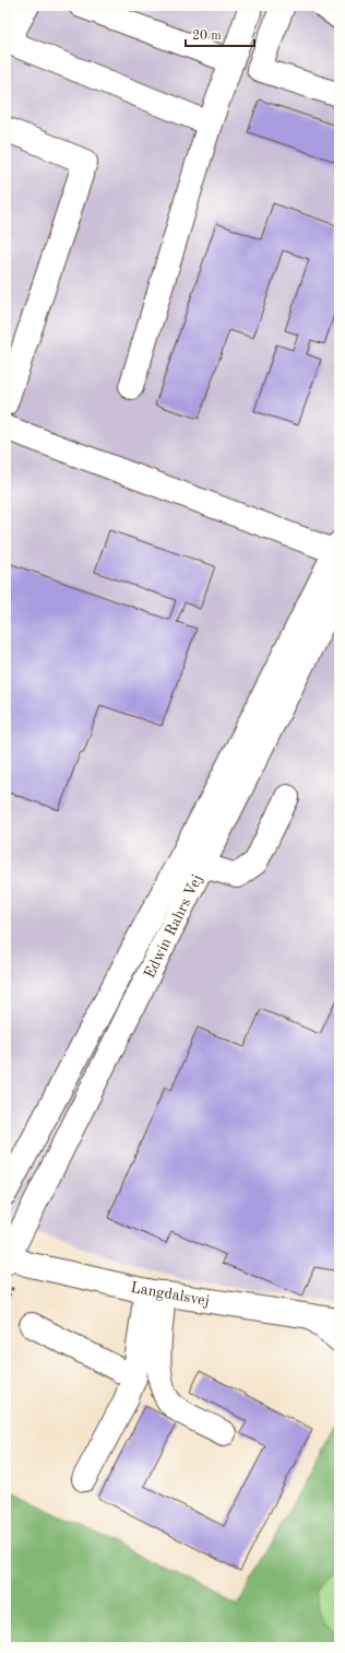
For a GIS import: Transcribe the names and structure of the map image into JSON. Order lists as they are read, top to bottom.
{
  "streets": {
    "street": ["Edwin Rahrs Vej", "Langdalsvej"]
  },
  "crossings": [
    ["Edwin Rahrs Vej", "Langdalsvej"]
  ],
  "scale_bar": "20 m"
}
